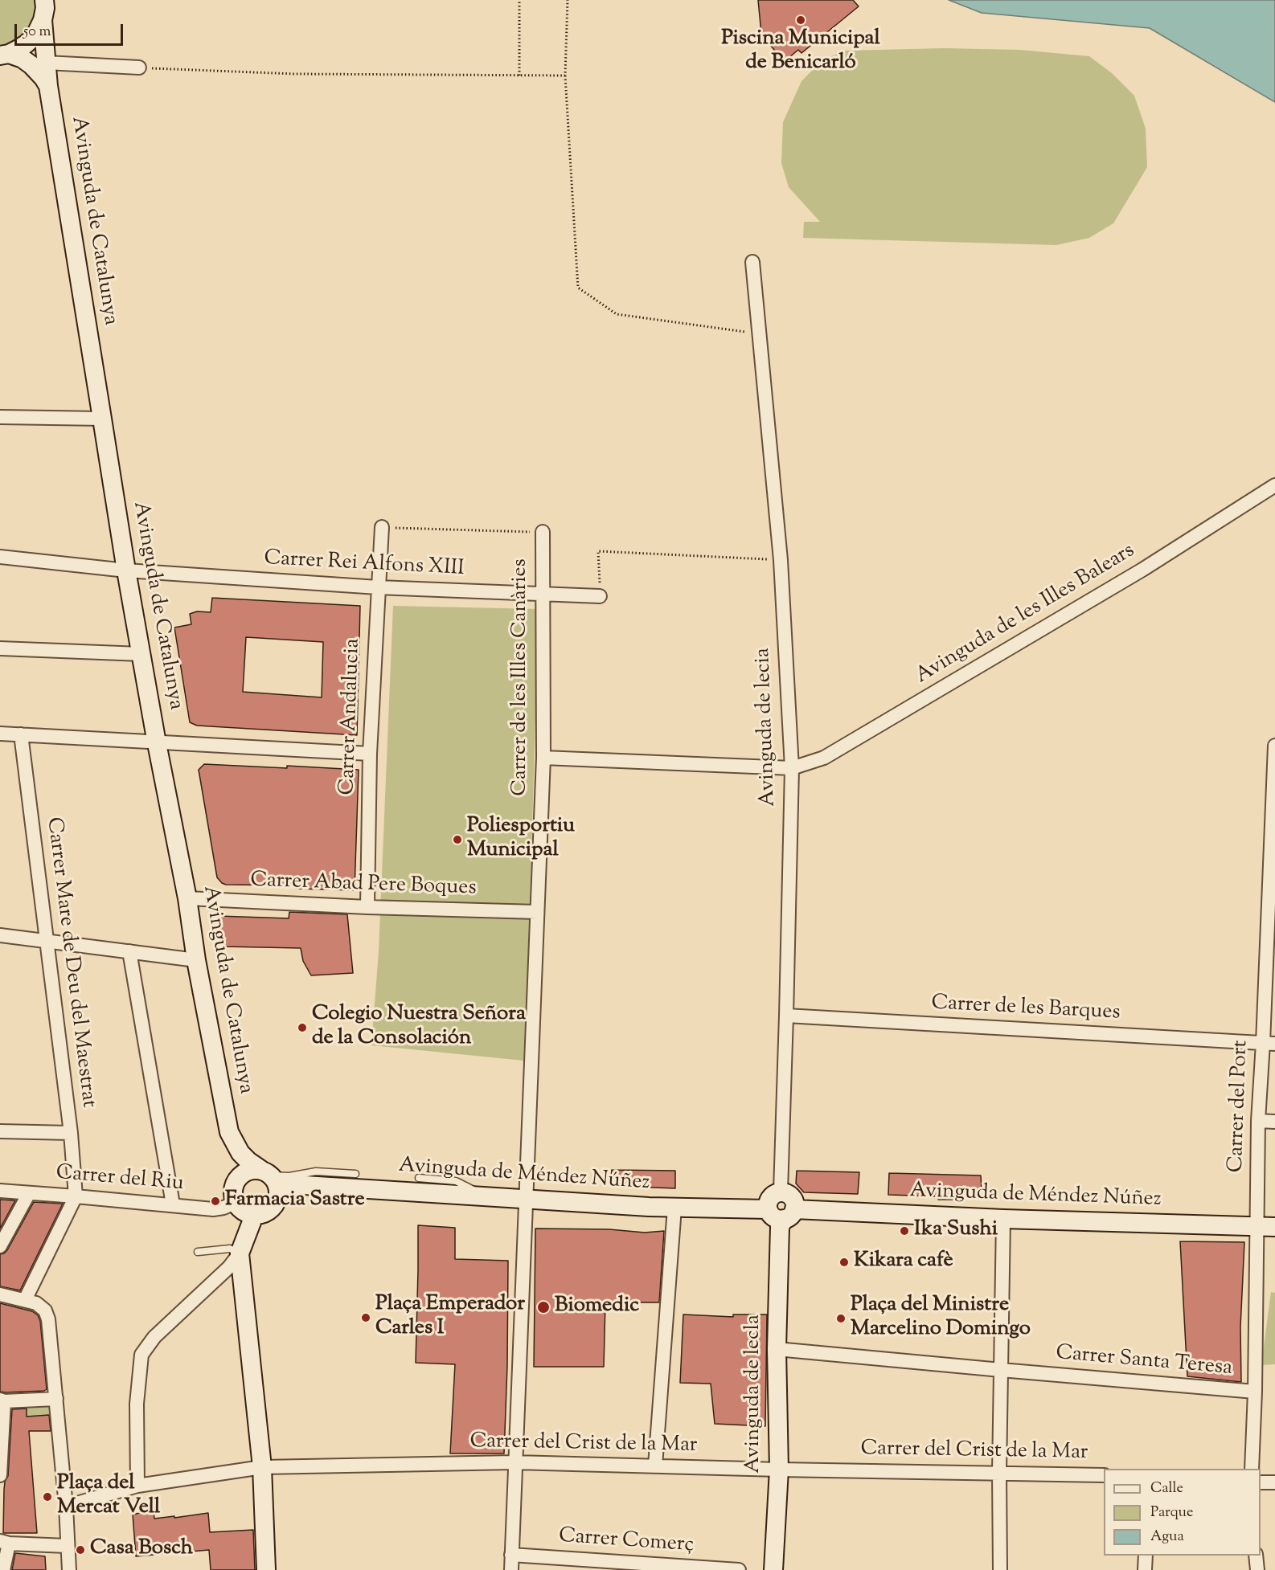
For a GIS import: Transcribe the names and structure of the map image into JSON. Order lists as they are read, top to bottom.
{
  "streets": {
    "street": [
      "Avinguda de Catalunya",
      "Carrer Rei Alfons XIII",
      "Avinguda de les Illes Balears",
      "Carrer de les Illes Canàries",
      "Carrer Andalucia",
      "Avinguda de lecia",
      "Carrer Abad Pere Boques",
      "Carrer Mare de Deu del Maestrat",
      "Carrer de les Barques",
      "Carrer del Port",
      "Avinguda de Méndez Núñez",
      "Carrer del Riu",
      "Carrer Santa Teresa",
      "Avinguda de lecla",
      "Carrer del Crist de la Mar",
      "Carrer Comerç"
    ]
  },
  "crossings": [
    ["Avinguda de Catalunya", "Carrer Rei Alfons XIII"],
    ["Avinguda de Catalunya", "Carrer Abad Pere Boques"],
    ["Avinguda de Catalunya", "Avinguda de Méndez Núñez"],
    ["Avinguda de Catalunya", "Carrer del Riu"],
    ["Carrer Rei Alfons XIII", "Carrer de les Illes Canàries"],
    ["Carrer Rei Alfons XIII", "Carrer Andalucia"],
    ["Avinguda de les Illes Balears", "Avinguda de lecia"],
    ["Carrer de les Illes Canàries", "Carrer Abad Pere Boques"],
    ["Carrer de les Illes Canàries", "Avinguda de Méndez Núñez"],
    ["Carrer de les Illes Canàries", "Carrer del Crist de la Mar"],
    ["Carrer de les Illes Canàries", "Carrer Comerç"],
    ["Carrer Andalucia", "Carrer Abad Pere Boques"],
    ["Avinguda de lecia", "Carrer de les Barques"],
    ["Avinguda de lecia", "Avinguda de Méndez Núñez"],
    ["Avinguda de lecia", "Avinguda de lecla"],
    ["Carrer Mare de Deu del Maestrat", "Carrer del Riu"],
    ["Carrer de les Barques", "Carrer del Port"],
    ["Carrer del Port", "Avinguda de Méndez Núñez"],
    ["Carrer del Port", "Carrer Santa Teresa"],
    ["Avinguda de Méndez Núñez", "Carrer del Riu"],
    ["Avinguda de Méndez Núñez", "Avinguda de lecla"],
    ["Avinguda de lecla", "Carrer del Crist de la Mar"]
  ],
  "places": [
    "Piscina Municipal de Benicarló",
    "Poliesportiu Municipal",
    "Colegio Nuestra Señora de la Consolación",
    "Farmacia Sastre",
    "Ika Sushi",
    "Kikara cafè",
    "Biomedic",
    "Plaça Emperador Carles I",
    "Plaça del Ministre Marcelino Domingo",
    "Plaça del Mercat Vell",
    "Casa Bosch"
  ],
  "legend": ["Calle", "Parque", "Agua"],
  "scale_bar": "50 m"
}
